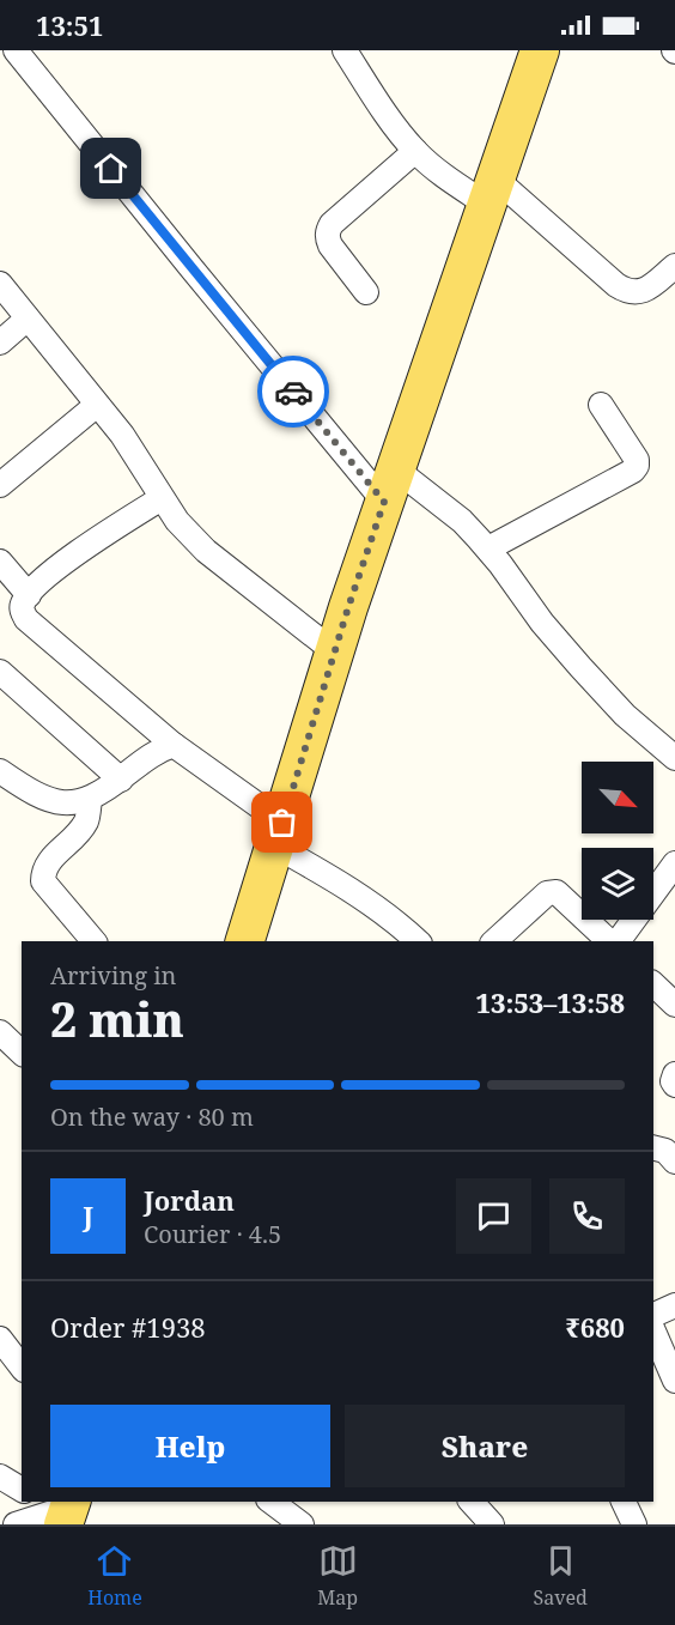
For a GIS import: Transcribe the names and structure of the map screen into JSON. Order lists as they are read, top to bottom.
{
  "north": "bottom right",
  "page": {
    "status": "13:51",
    "heading": ["2 min", "Arriving in", "13:53–13:58"],
    "panel": [
      "Jordan",
      "Courier · 4.5",
      "Order #1938",
      "₹680"
    ],
    "bar": "On the way · 80 m",
    "round": "J",
    "buttons": ["Help", "Share"],
    "tabs": ["Home", "Map", "Saved"]
  }
}
